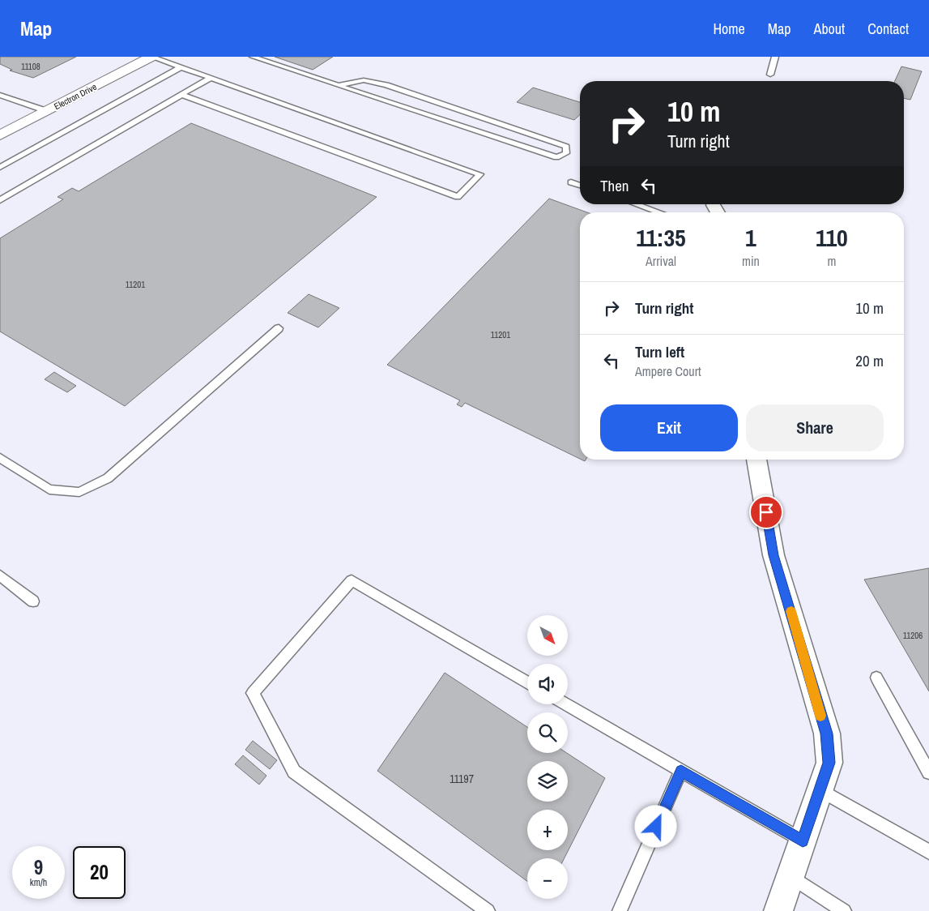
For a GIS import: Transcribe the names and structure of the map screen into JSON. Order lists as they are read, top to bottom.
{
  "streets": {
    "street": ["Electron Drive"]
  },
  "house_numbers": [
    "11108",
    "11201",
    "11201",
    "11206",
    "11197"
  ],
  "north": "bottom right",
  "page": {
    "header": "Map",
    "nav": [
      "Home",
      "Map",
      "About",
      "Contact"
    ],
    "turn": ["10 m", "Turn right"],
    "then": "Then",
    "eta": [
      "11:35",
      "Arrival",
      "1",
      "min",
      "110",
      "m"
    ],
    "list": [
      {
        "name": "Turn right",
        "value": "10 m"
      },
      {
        "name": "Turn left",
        "note": "Ampere Court",
        "value": "20 m"
      }
    ],
    "buttons": ["Exit", "Share"],
    "map_buttons": ["+", "−"],
    "speed": "9 km/h",
    "limit": "20"
  }
}
